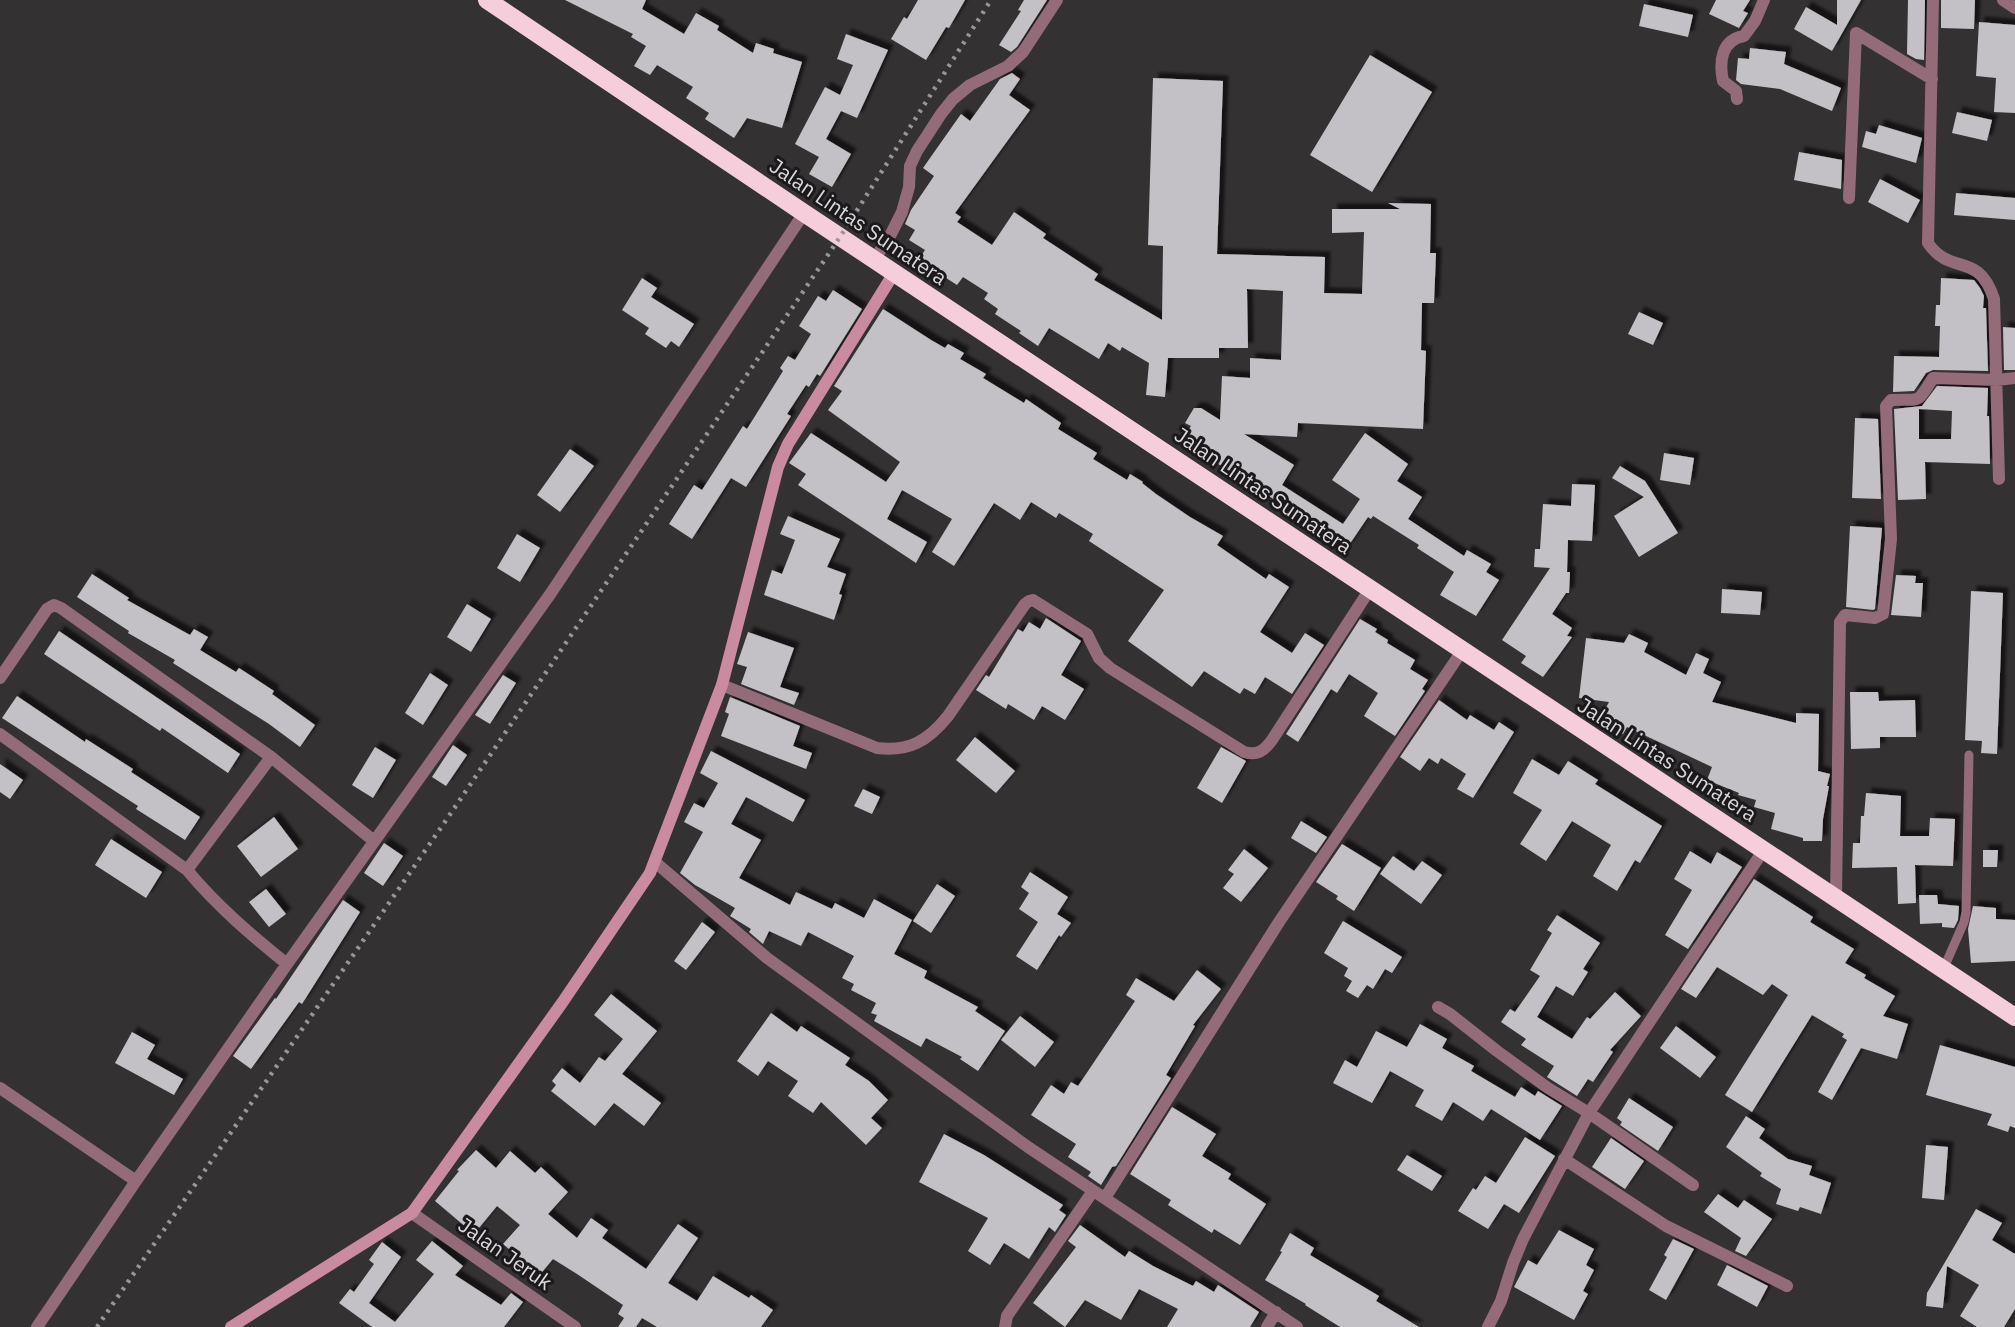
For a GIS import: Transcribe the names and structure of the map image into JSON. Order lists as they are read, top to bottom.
{
  "streets": {
    "highway": ["Jalan Lintas Sumatera"],
    "street": ["Jalan Jeruk"]
  }
}
